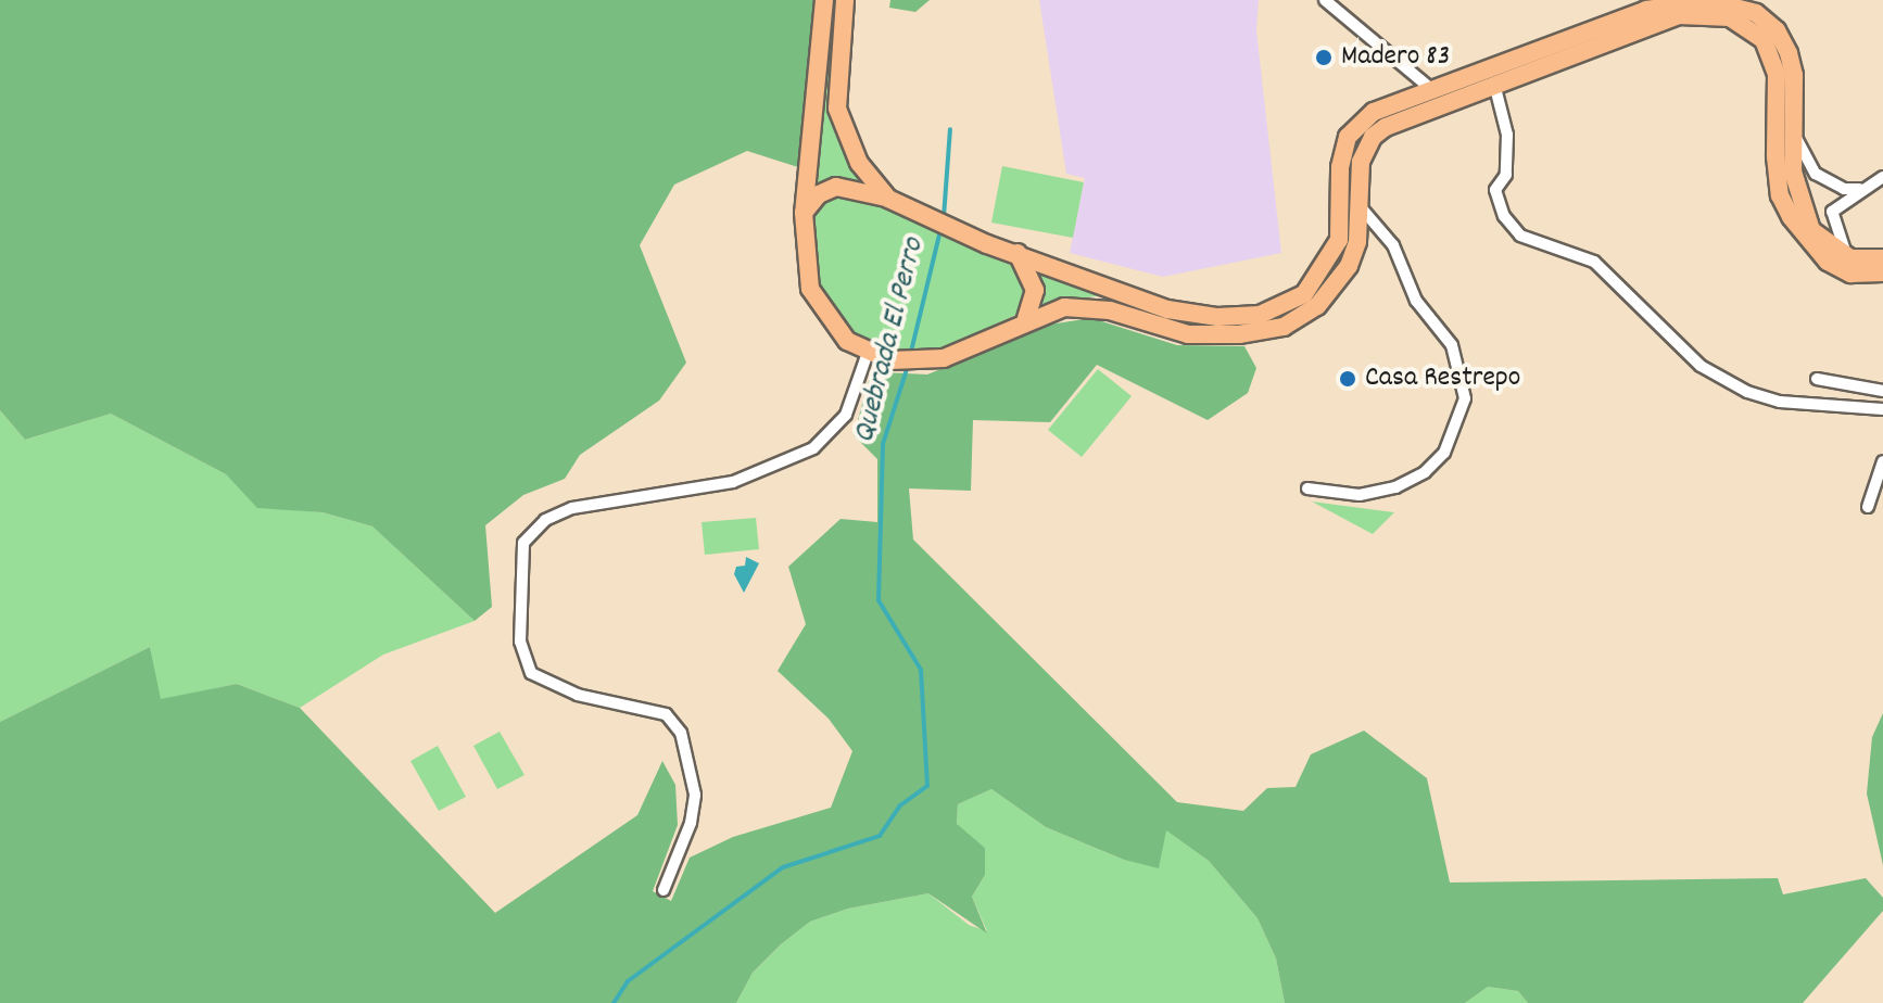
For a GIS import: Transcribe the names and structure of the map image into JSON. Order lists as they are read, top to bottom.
{
  "water": ["Quebrada El Perro"],
  "places": ["Madero 83", "Casa Restrepo"]
}
